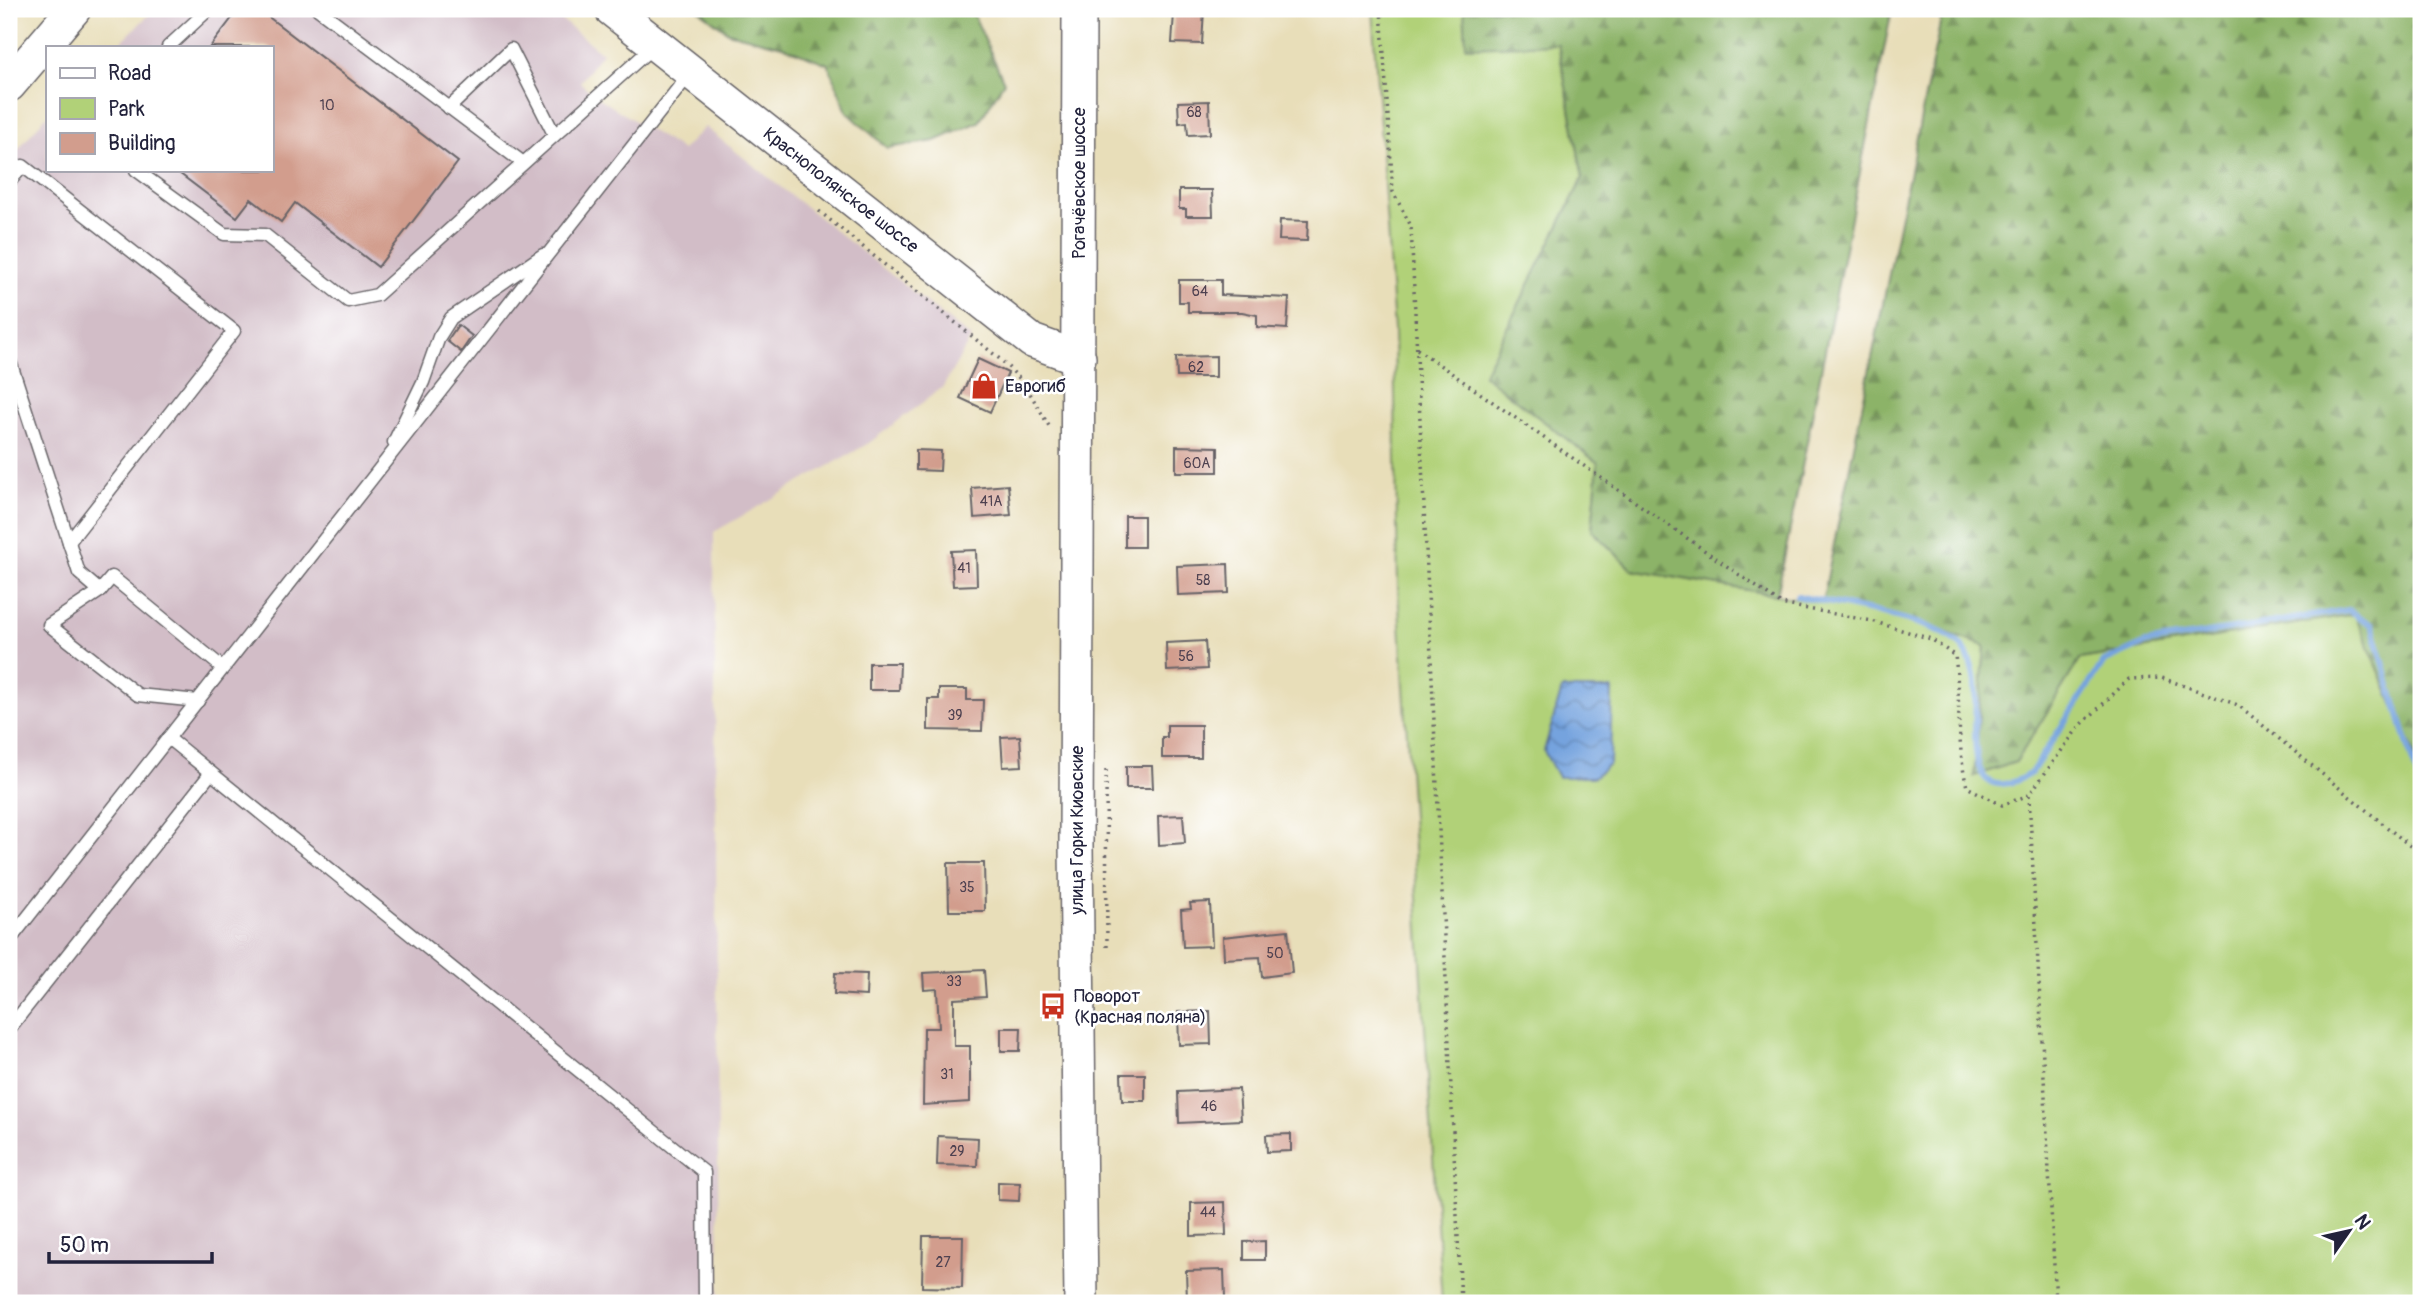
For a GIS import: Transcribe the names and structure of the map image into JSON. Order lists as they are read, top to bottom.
{
  "streets": {
    "main road": ["Рогачёвское шоссе", "Краснополянское шоссе", "улица Горки Киовские"]
  },
  "crossings": [
    ["Рогачёвское шоссе", "Краснополянское шоссе"],
    ["Рогачёвское шоссе", "улица Горки Киовские"],
    ["Краснополянское шоссе", "улица Горки Киовские"]
  ],
  "places": {
    "shop": ["Еврогиб"],
    "bus stop": ["Поворот (Красная поляна)"]
  },
  "house_numbers": [
    "10",
    "68",
    "64",
    "62",
    "60А",
    "41А",
    "41",
    "58",
    "56",
    "39",
    "35",
    "50",
    "33",
    "31",
    "46",
    "29",
    "44",
    "27"
  ],
  "legend": ["Road", "Park", "Building"],
  "scale_bar": "50 m",
  "north": "top right"
}
